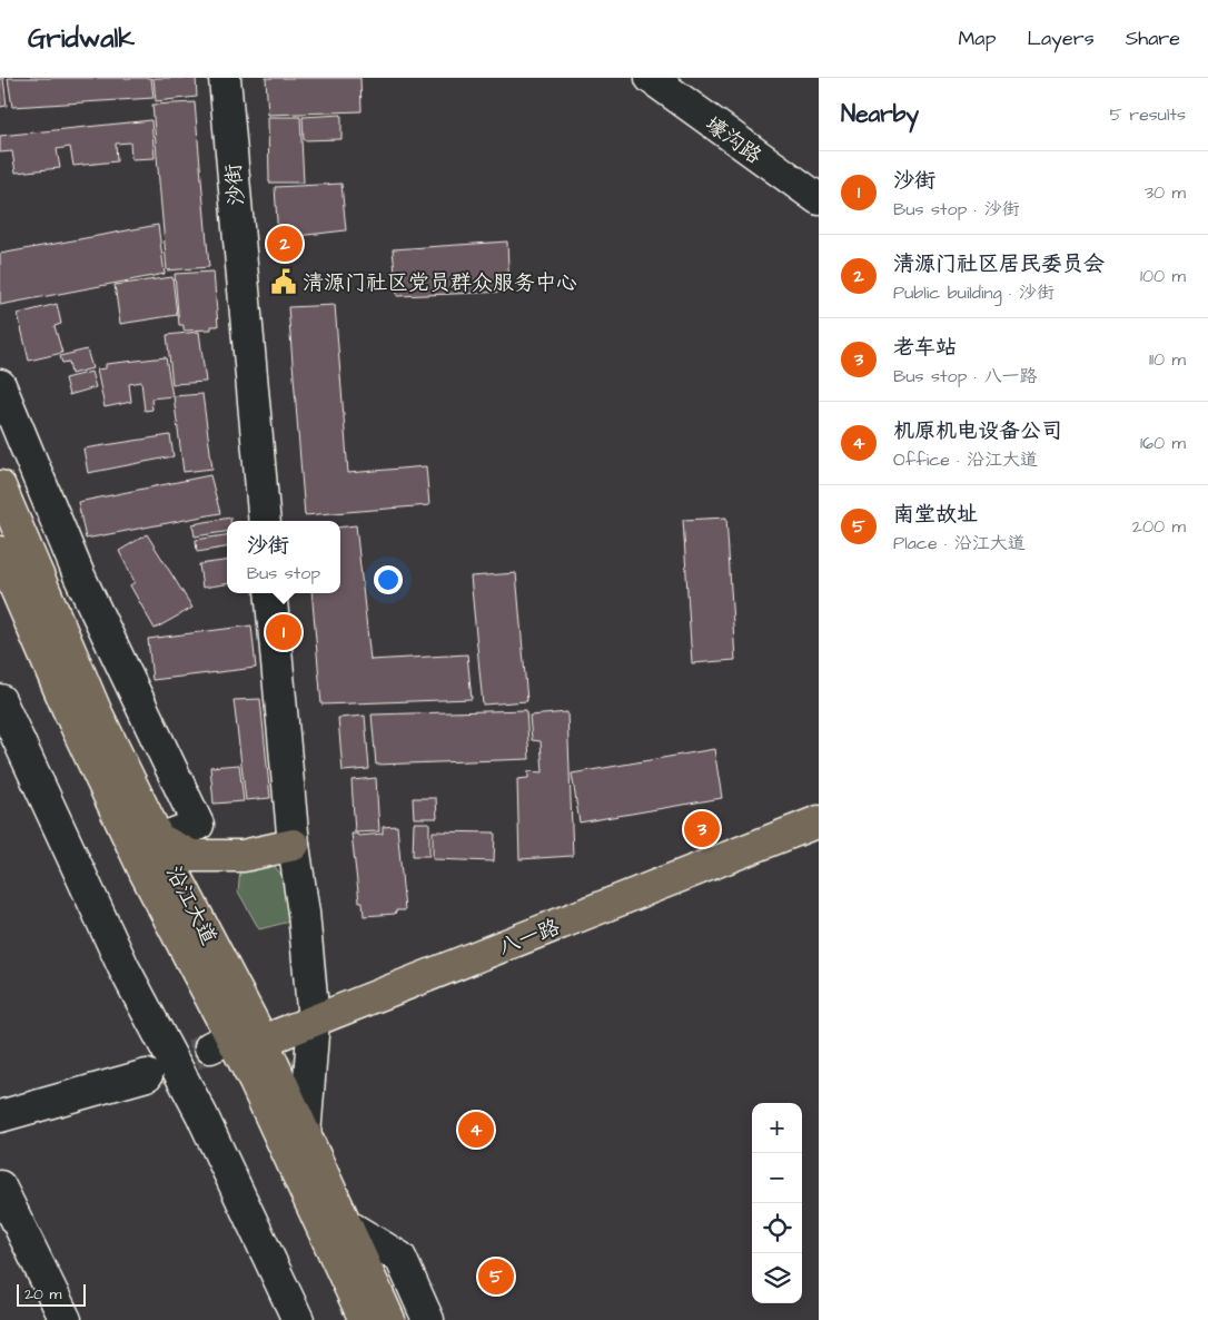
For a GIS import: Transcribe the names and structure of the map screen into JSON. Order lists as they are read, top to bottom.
{
  "streets": {
    "main road": ["沿江大道", "八一路"],
    "street": ["壕沟路", "沙街"]
  },
  "crossings": [
    ["沿江大道", "八一路"]
  ],
  "places": {
    "public building": ["清源门社区党员群众服务中心"]
  },
  "scale_bar": "20 m",
  "page": {
    "header": "Gridwalk",
    "nav": ["Map", "Layers", "Share"],
    "heading": ["Nearby", "5 results"],
    "list": [
      {
        "mark": "1",
        "name": "沙街",
        "note": "Bus stop · 沙街",
        "value": "30 m"
      },
      {
        "mark": "2",
        "name": "清源门社区居民委员会",
        "note": "Public building · 沙街",
        "value": "100 m"
      },
      {
        "mark": "3",
        "name": "老车站",
        "note": "Bus stop · 八一路",
        "value": "110 m"
      },
      {
        "mark": "4",
        "name": "机原机电设备公司",
        "note": "Office · 沿江大道",
        "value": "160 m"
      },
      {
        "mark": "5",
        "name": "南堂故址",
        "note": "Place · 沿江大道",
        "value": "200 m"
      }
    ],
    "pins": [
      "2",
      "1",
      "3",
      "4",
      "5"
    ],
    "popup": ["沙街", "Bus stop"],
    "map_buttons": ["+", "−"],
    "scale": "20 m"
  }
}
